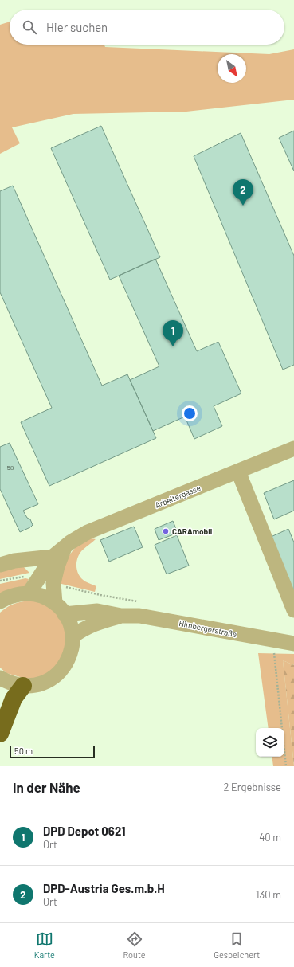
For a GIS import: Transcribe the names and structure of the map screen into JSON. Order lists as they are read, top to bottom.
{
  "streets": {
    "street": ["Arbeitergasse", "Himbergerstraße"]
  },
  "places": ["CARAmobil"],
  "house_numbers": ["58"],
  "scale_bar": "50 m",
  "north": "bottom right",
  "page": {
    "search": "Hier suchen",
    "pins": ["2", "1"],
    "scale": "50 m",
    "heading": ["In der Nähe", "2 Ergebnisse"],
    "list": [
      {
        "mark": "1",
        "name": "DPD Depot 0621",
        "note": "Ort",
        "value": "40 m"
      },
      {
        "mark": "2",
        "name": "DPD-Austria Ges.m.b.H",
        "note": "Ort",
        "value": "130 m"
      }
    ],
    "nav": ["Karte", "Route", "Gespeichert"]
  }
}
